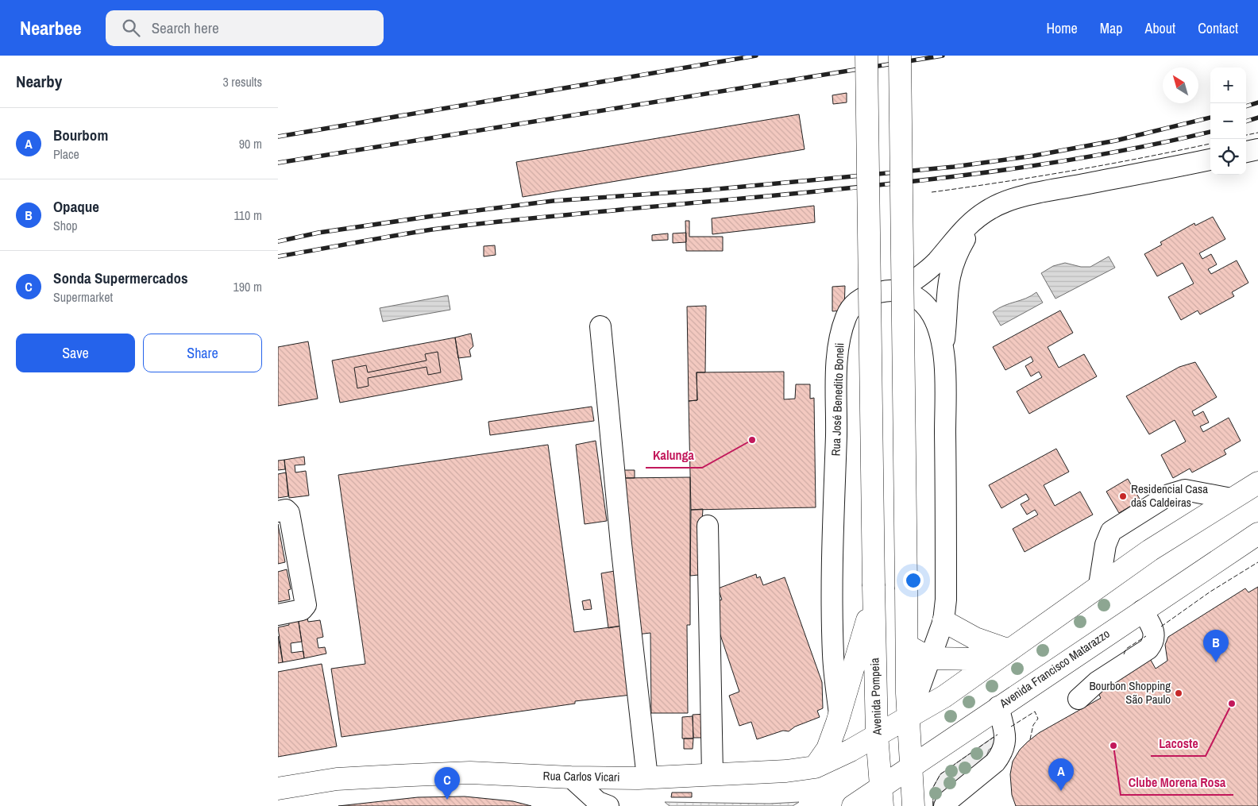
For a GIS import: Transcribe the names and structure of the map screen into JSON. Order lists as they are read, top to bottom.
{
  "streets": {
    "main road": ["Avenida Francisco Matarazzo", "Avenida Pompeia", "Rua Carlos Vicari"],
    "street": ["Rua José Benedito Boneli"]
  },
  "crossings": [
    ["Avenida Francisco Matarazzo", "Avenida Pompeia"],
    ["Avenida Pompeia", "Rua Carlos Vicari"]
  ],
  "places": [
    "Kalunga",
    "Residencial Casa das Caldeiras",
    "Bourbon Shopping São Paulo",
    "Lacoste",
    "Clube Morena Rosa"
  ],
  "north": "top left",
  "page": {
    "header": "Nearbee",
    "search": "Search here",
    "nav": [
      "Home",
      "Map",
      "About",
      "Contact"
    ],
    "heading": ["Nearby", "3 results"],
    "map_buttons": ["+", "−"],
    "list": [
      {
        "mark": "A",
        "name": "Bourbom",
        "note": "Place",
        "value": "90 m"
      },
      {
        "mark": "B",
        "name": "Opaque",
        "note": "Shop",
        "value": "110 m"
      },
      {
        "mark": "C",
        "name": "Sonda Supermercados",
        "note": "Supermarket",
        "value": "190 m"
      }
    ],
    "buttons": ["Save", "Share"],
    "pins": ["B", "A", "C"]
  }
}
